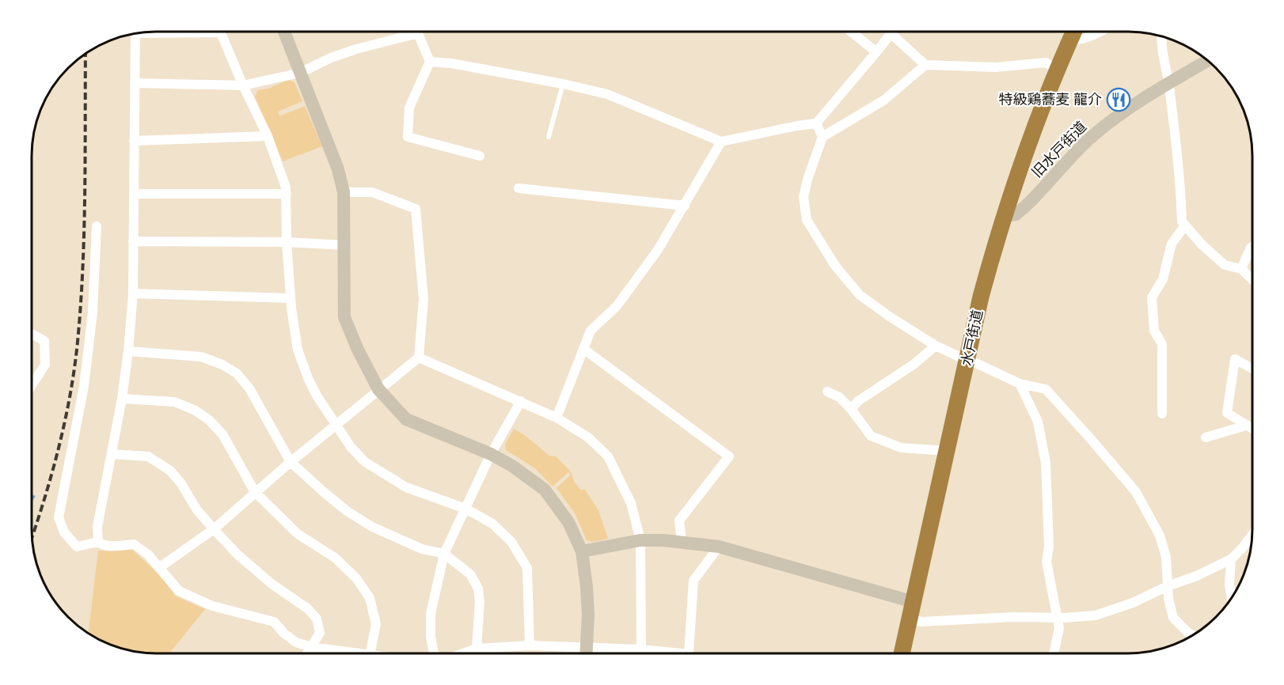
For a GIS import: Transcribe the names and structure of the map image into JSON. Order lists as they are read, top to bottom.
{
  "streets": {
    "highway": ["水戸街道"],
    "street": ["旧水戸街道"]
  },
  "crossings": [
    ["旧水戸街道", "水戸街道"]
  ],
  "places": {
    "restaurant": ["特級鶏蕎麦 龍介"]
  }
}
